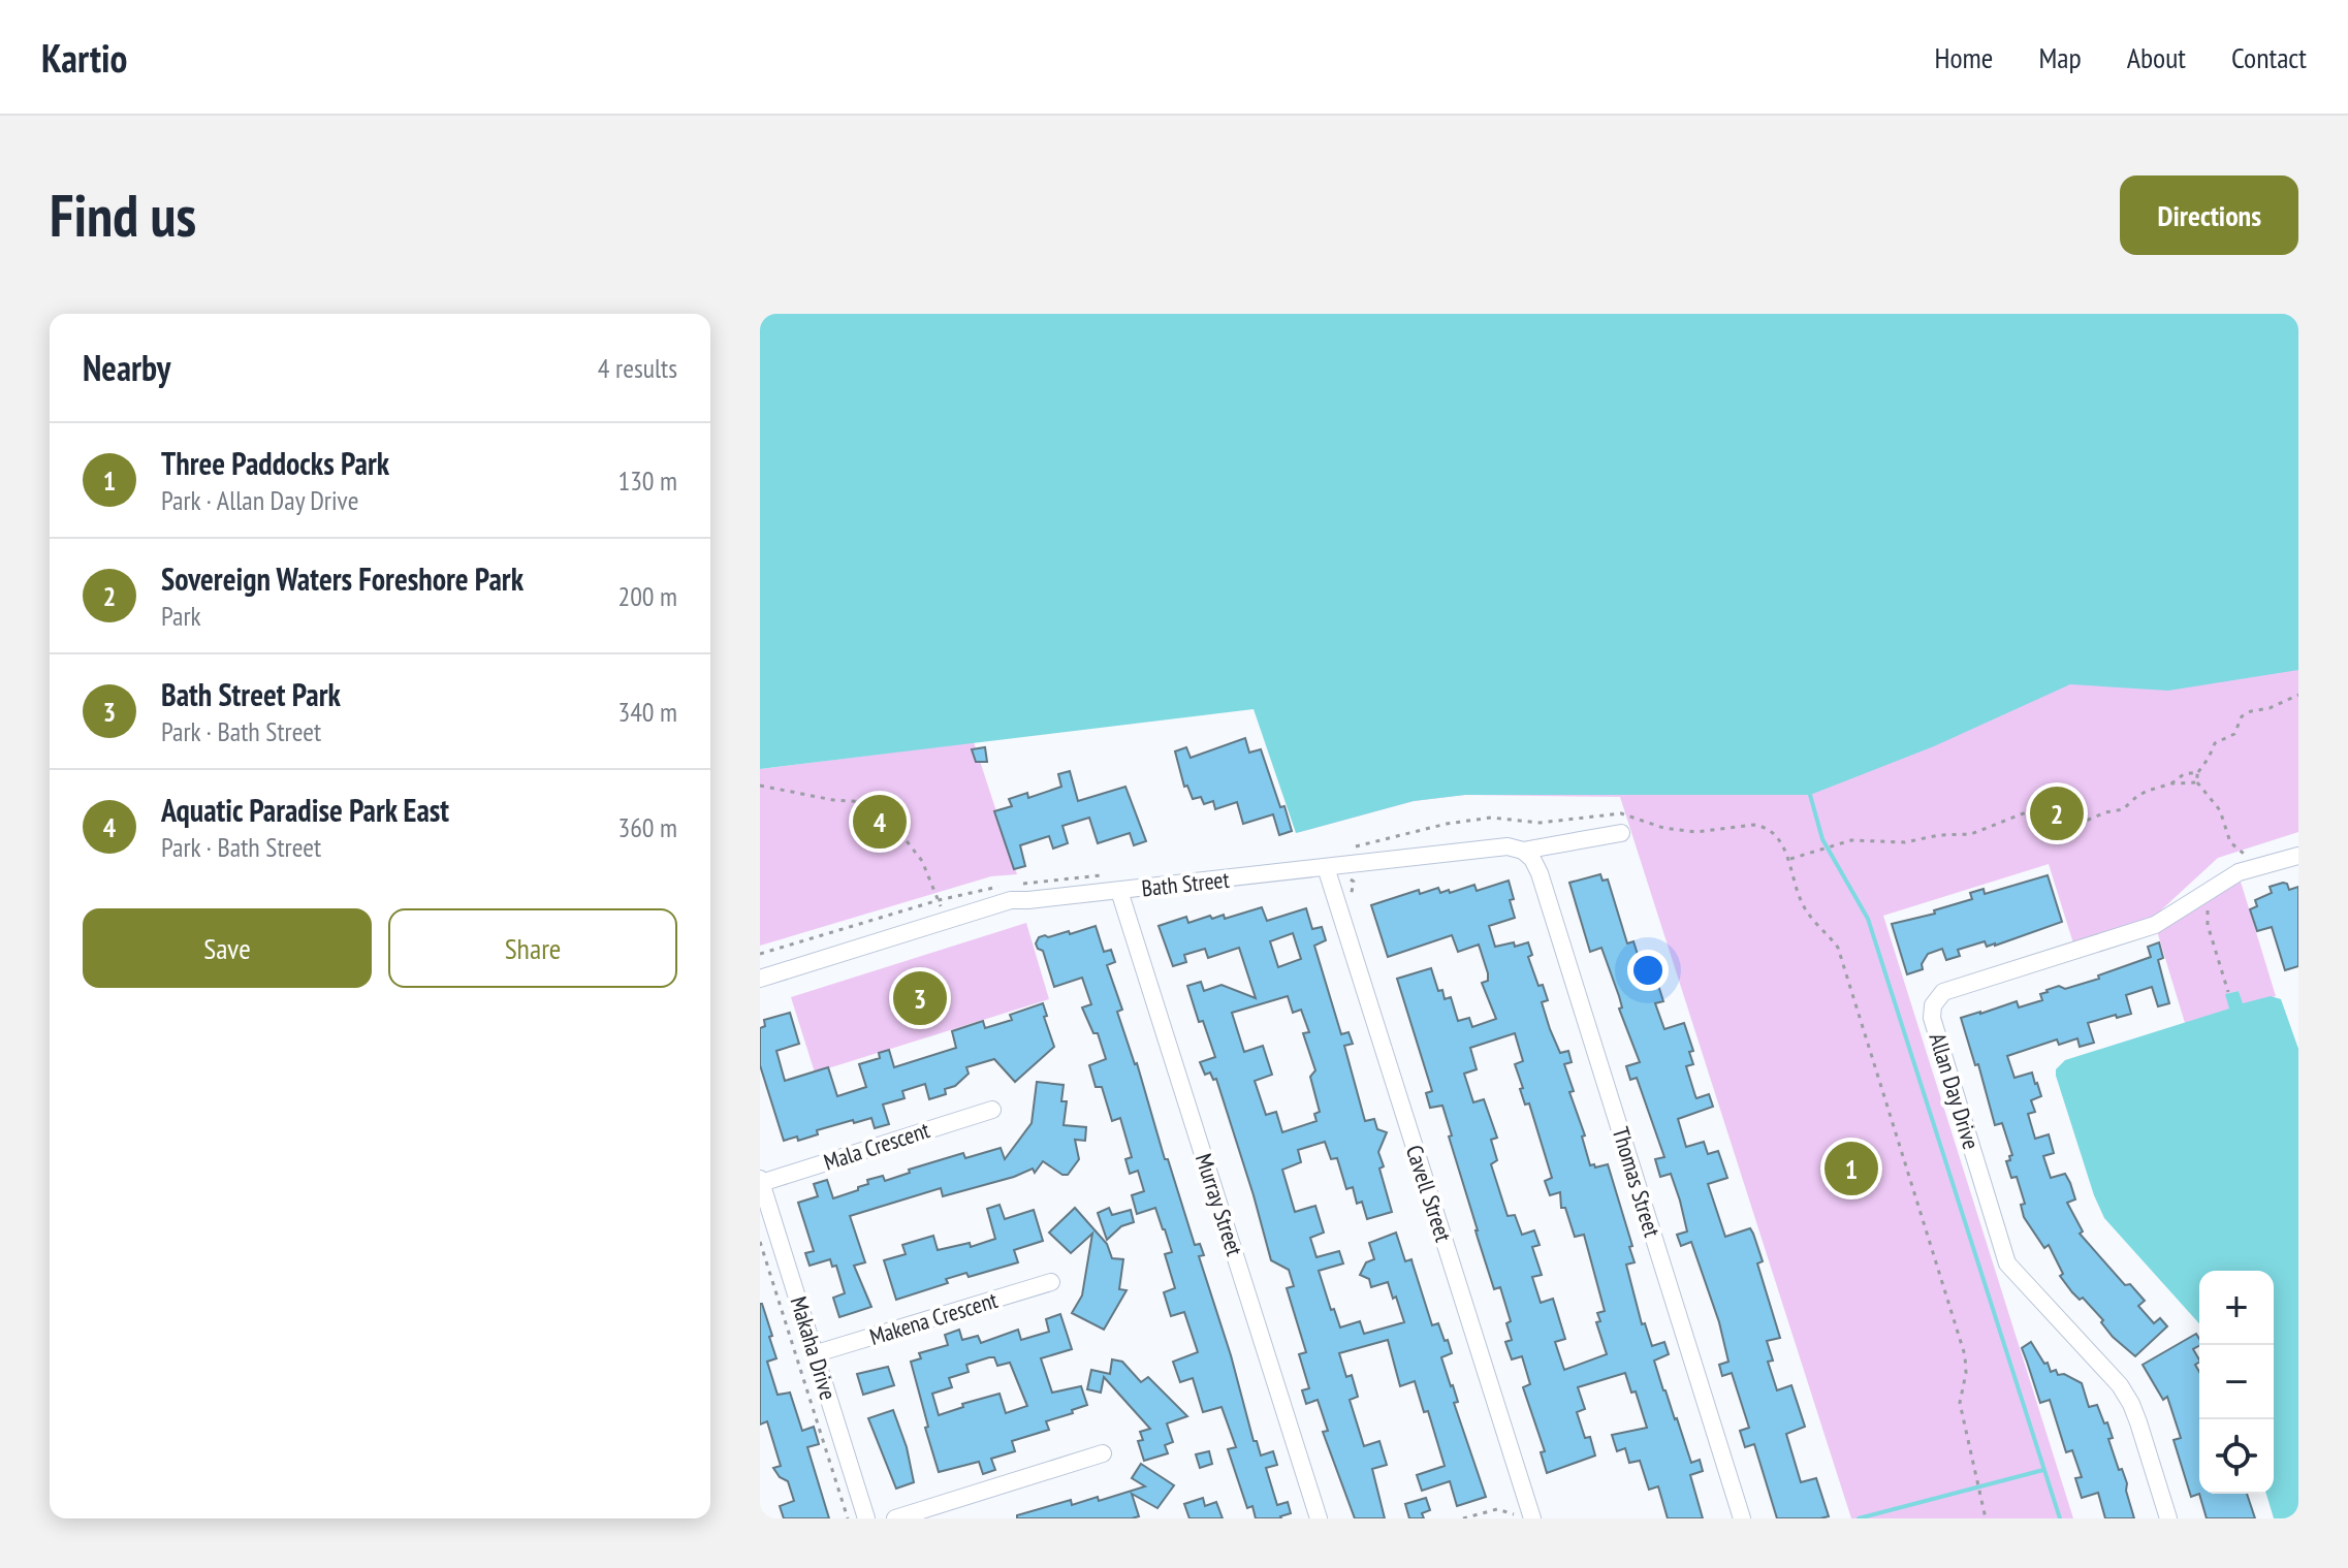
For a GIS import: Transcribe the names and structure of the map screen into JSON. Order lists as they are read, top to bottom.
{
  "streets": {
    "street": [
      "Bath Street",
      "Allan Day Drive",
      "Mala Crescent",
      "Thomas Street",
      "Cavell Street",
      "Murray Street",
      "Makena Crescent",
      "Makaha Drive"
    ]
  },
  "crossings": [
    ["Bath Street", "Thomas Street"],
    ["Bath Street", "Cavell Street"],
    ["Bath Street", "Murray Street"],
    ["Mala Crescent", "Makaha Drive"],
    ["Makena Crescent", "Makaha Drive"]
  ],
  "page": {
    "header": "Kartio",
    "nav": [
      "Home",
      "Map",
      "About",
      "Contact"
    ],
    "buttons": [
      "Directions",
      ["Save", "Share"]
    ],
    "title": "Find us",
    "heading": ["Nearby", "4 results"],
    "list": [
      {
        "mark": "1",
        "name": "Three Paddocks Park",
        "note": "Park · Allan Day Drive",
        "value": "130 m"
      },
      {
        "mark": "2",
        "name": "Sovereign Waters Foreshore Park",
        "note": "Park",
        "value": "200 m"
      },
      {
        "mark": "3",
        "name": "Bath Street Park",
        "note": "Park · Bath Street",
        "value": "340 m"
      },
      {
        "mark": "4",
        "name": "Aquatic Paradise Park East",
        "note": "Park · Bath Street",
        "value": "360 m"
      }
    ],
    "pins": [
      "2",
      "4",
      "3",
      "1"
    ],
    "map_buttons": ["+", "−"]
  }
}
